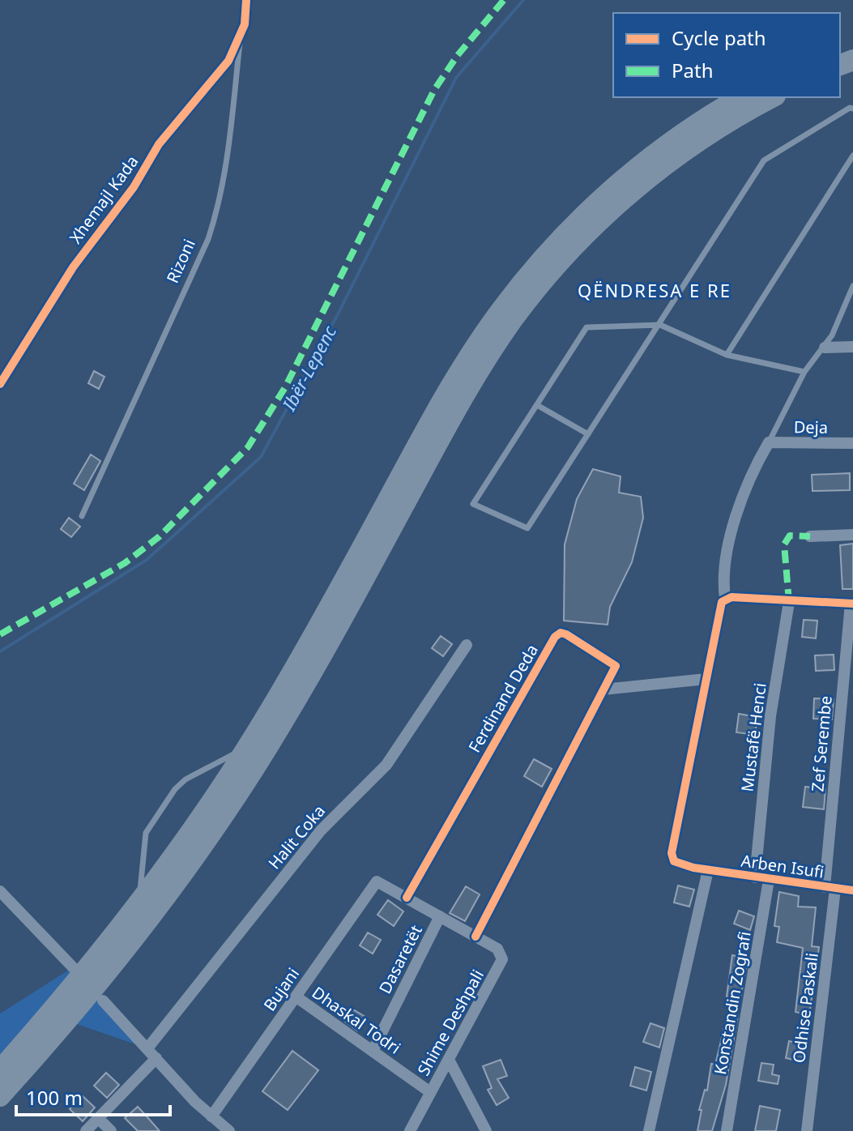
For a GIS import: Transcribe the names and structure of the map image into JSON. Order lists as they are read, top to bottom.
{
  "streets": {
    "street": [
      "Xhemajl Kada",
      "Rizoni",
      "Deja",
      "Ferdinand Deda",
      "Mustafë Henci",
      "Zef Serembe",
      "Halit Coka",
      "Arben Isufi",
      "Dasaretët",
      "Bujani",
      "Konstandin Zografi",
      "Odhise Paskali",
      "Dhaskal Todri",
      "Shime Deshpali"
    ]
  },
  "crossings": [
    ["Xhemajl Kada", "Rizoni"],
    ["Ferdinand Deda", "Shime Deshpali"],
    ["Mustafë Henci", "Arben Isufi"],
    ["Zef Serembe", "Arben Isufi"],
    ["Zef Serembe", "Odhise Paskali"],
    ["Arben Isufi", "Konstandin Zografi"],
    ["Arben Isufi", "Odhise Paskali"],
    ["Dasaretët", "Dhaskal Todri"],
    ["Dasaretët", "Shime Deshpali"],
    ["Bujani", "Dhaskal Todri"],
    ["Bujani", "Shime Deshpali"],
    ["Dhaskal Todri", "Shime Deshpali"]
  ],
  "districts": ["QËNDRESA E RE"],
  "water": ["Ibër-Lepenc"],
  "legend": ["Cycle path", "Path"],
  "scale_bar": "100 m"
}
